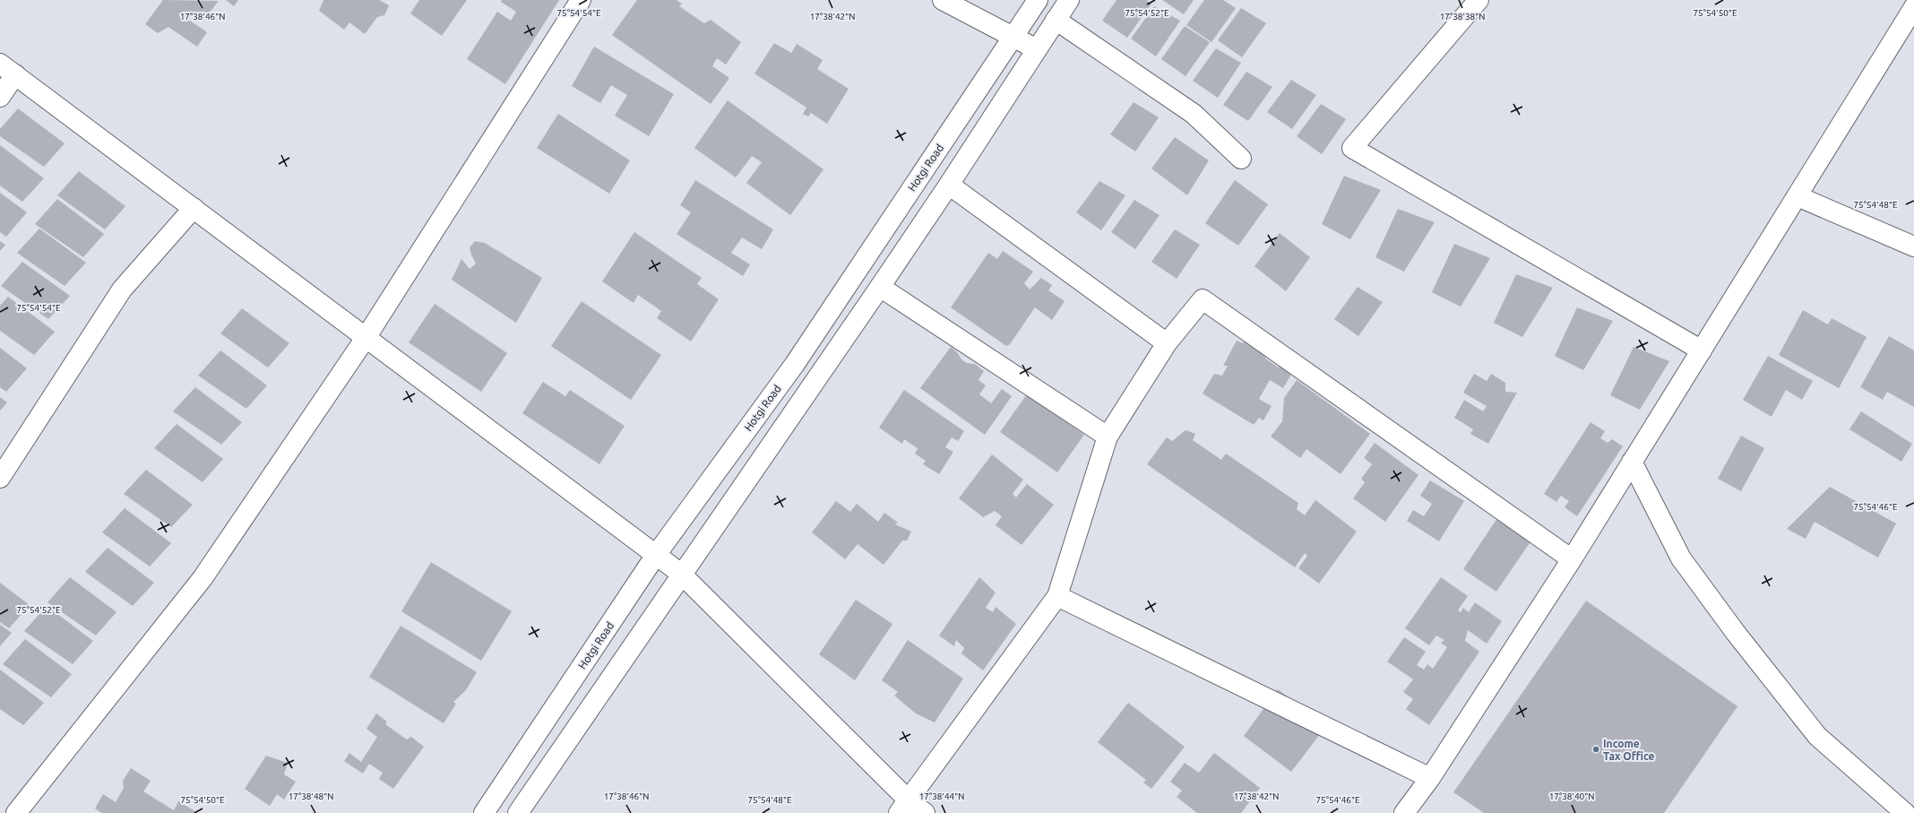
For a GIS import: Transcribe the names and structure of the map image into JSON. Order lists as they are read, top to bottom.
{
  "streets": {
    "street": ["Hotgi Road"]
  },
  "places": ["Income Tax Office"],
  "coordinates": [
    "75°54'54\"E",
    "75°54'52\"E",
    "75°54'50\"E",
    "17°38'38\"N",
    "17°38'46\"N",
    "17°38'42\"N",
    "75°54'48\"E",
    "75°54'46\"E",
    "17°38'48\"N",
    "17°38'44\"N",
    "17°38'40\"N"
  ]
}
